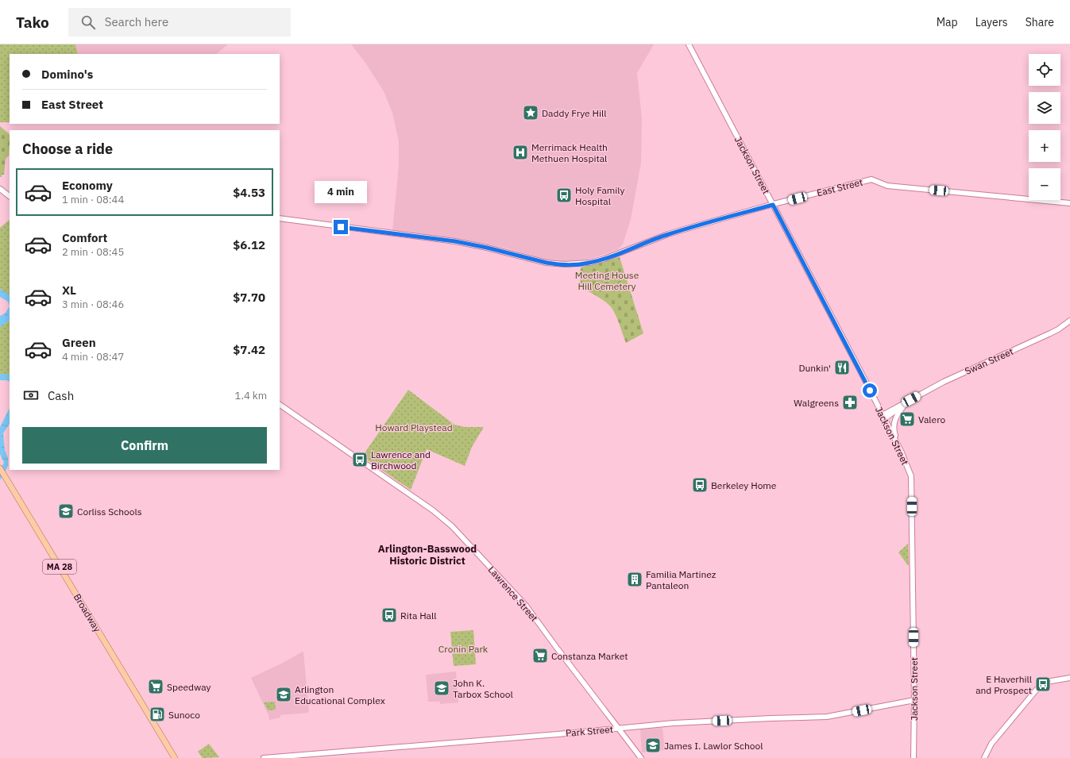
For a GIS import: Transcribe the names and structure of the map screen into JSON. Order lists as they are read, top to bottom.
{
  "streets": {
    "main road": [
      "Jackson Street",
      "East Street",
      "Swan Street",
      "MA 28",
      "Lawrence Street",
      "Broadway",
      "Park Street"
    ]
  },
  "crossings": [
    ["Jackson Street", "East Street"],
    ["Jackson Street", "Swan Street"],
    ["Jackson Street", "Park Street"],
    ["Lawrence Street", "Park Street"]
  ],
  "districts": ["Arlington-Basswood Historic District"],
  "parks": ["Meeting House Hill Cemetery", "Howard Playstead", "Cronin Park"],
  "places": {
    "place": ["Daddy Frye Hill"],
    "hospital": ["Merrimack Health Methuen Hospital"],
    "bus stop": [
      "Holy Family Hospital",
      "Lawrence and Birchwood",
      "Berkeley Home",
      "Rita Hall",
      "E Haverhill and Prospect"
    ],
    "restaurant": ["Dunkin'"],
    "pharmacy": ["Walgreens"],
    "supermarket": ["Valero", "Constanza Market", "Speedway"],
    "school or university": [
      "Corliss Schools",
      "John K. Tarbox School",
      "Arlington Educational Complex",
      "James I. Lawlor School"
    ],
    "building": ["Familia Martinez Pantaleon"],
    "fuel station": ["Sunoco"]
  },
  "page": {
    "header": "Tako",
    "search": "Search here",
    "nav": ["Map", "Layers", "Share"],
    "map_buttons": ["+", "−"],
    "banner": ["Domino's", "East Street"],
    "heading": "Choose a ride",
    "list": [
      {
        "name": "Economy",
        "note": "1 min · 08:44",
        "value": "$4.53"
      },
      {
        "name": "Comfort",
        "note": "2 min · 08:45",
        "value": "$6.12"
      },
      {
        "name": "XL",
        "note": "3 min · 08:46",
        "value": "$7.70"
      },
      {
        "name": "Green",
        "note": "4 min · 08:47",
        "value": "$7.42"
      }
    ],
    "bubble": "4 min",
    "pay": ["Cash", "1.4 km"],
    "buttons": "Confirm"
  }
}
